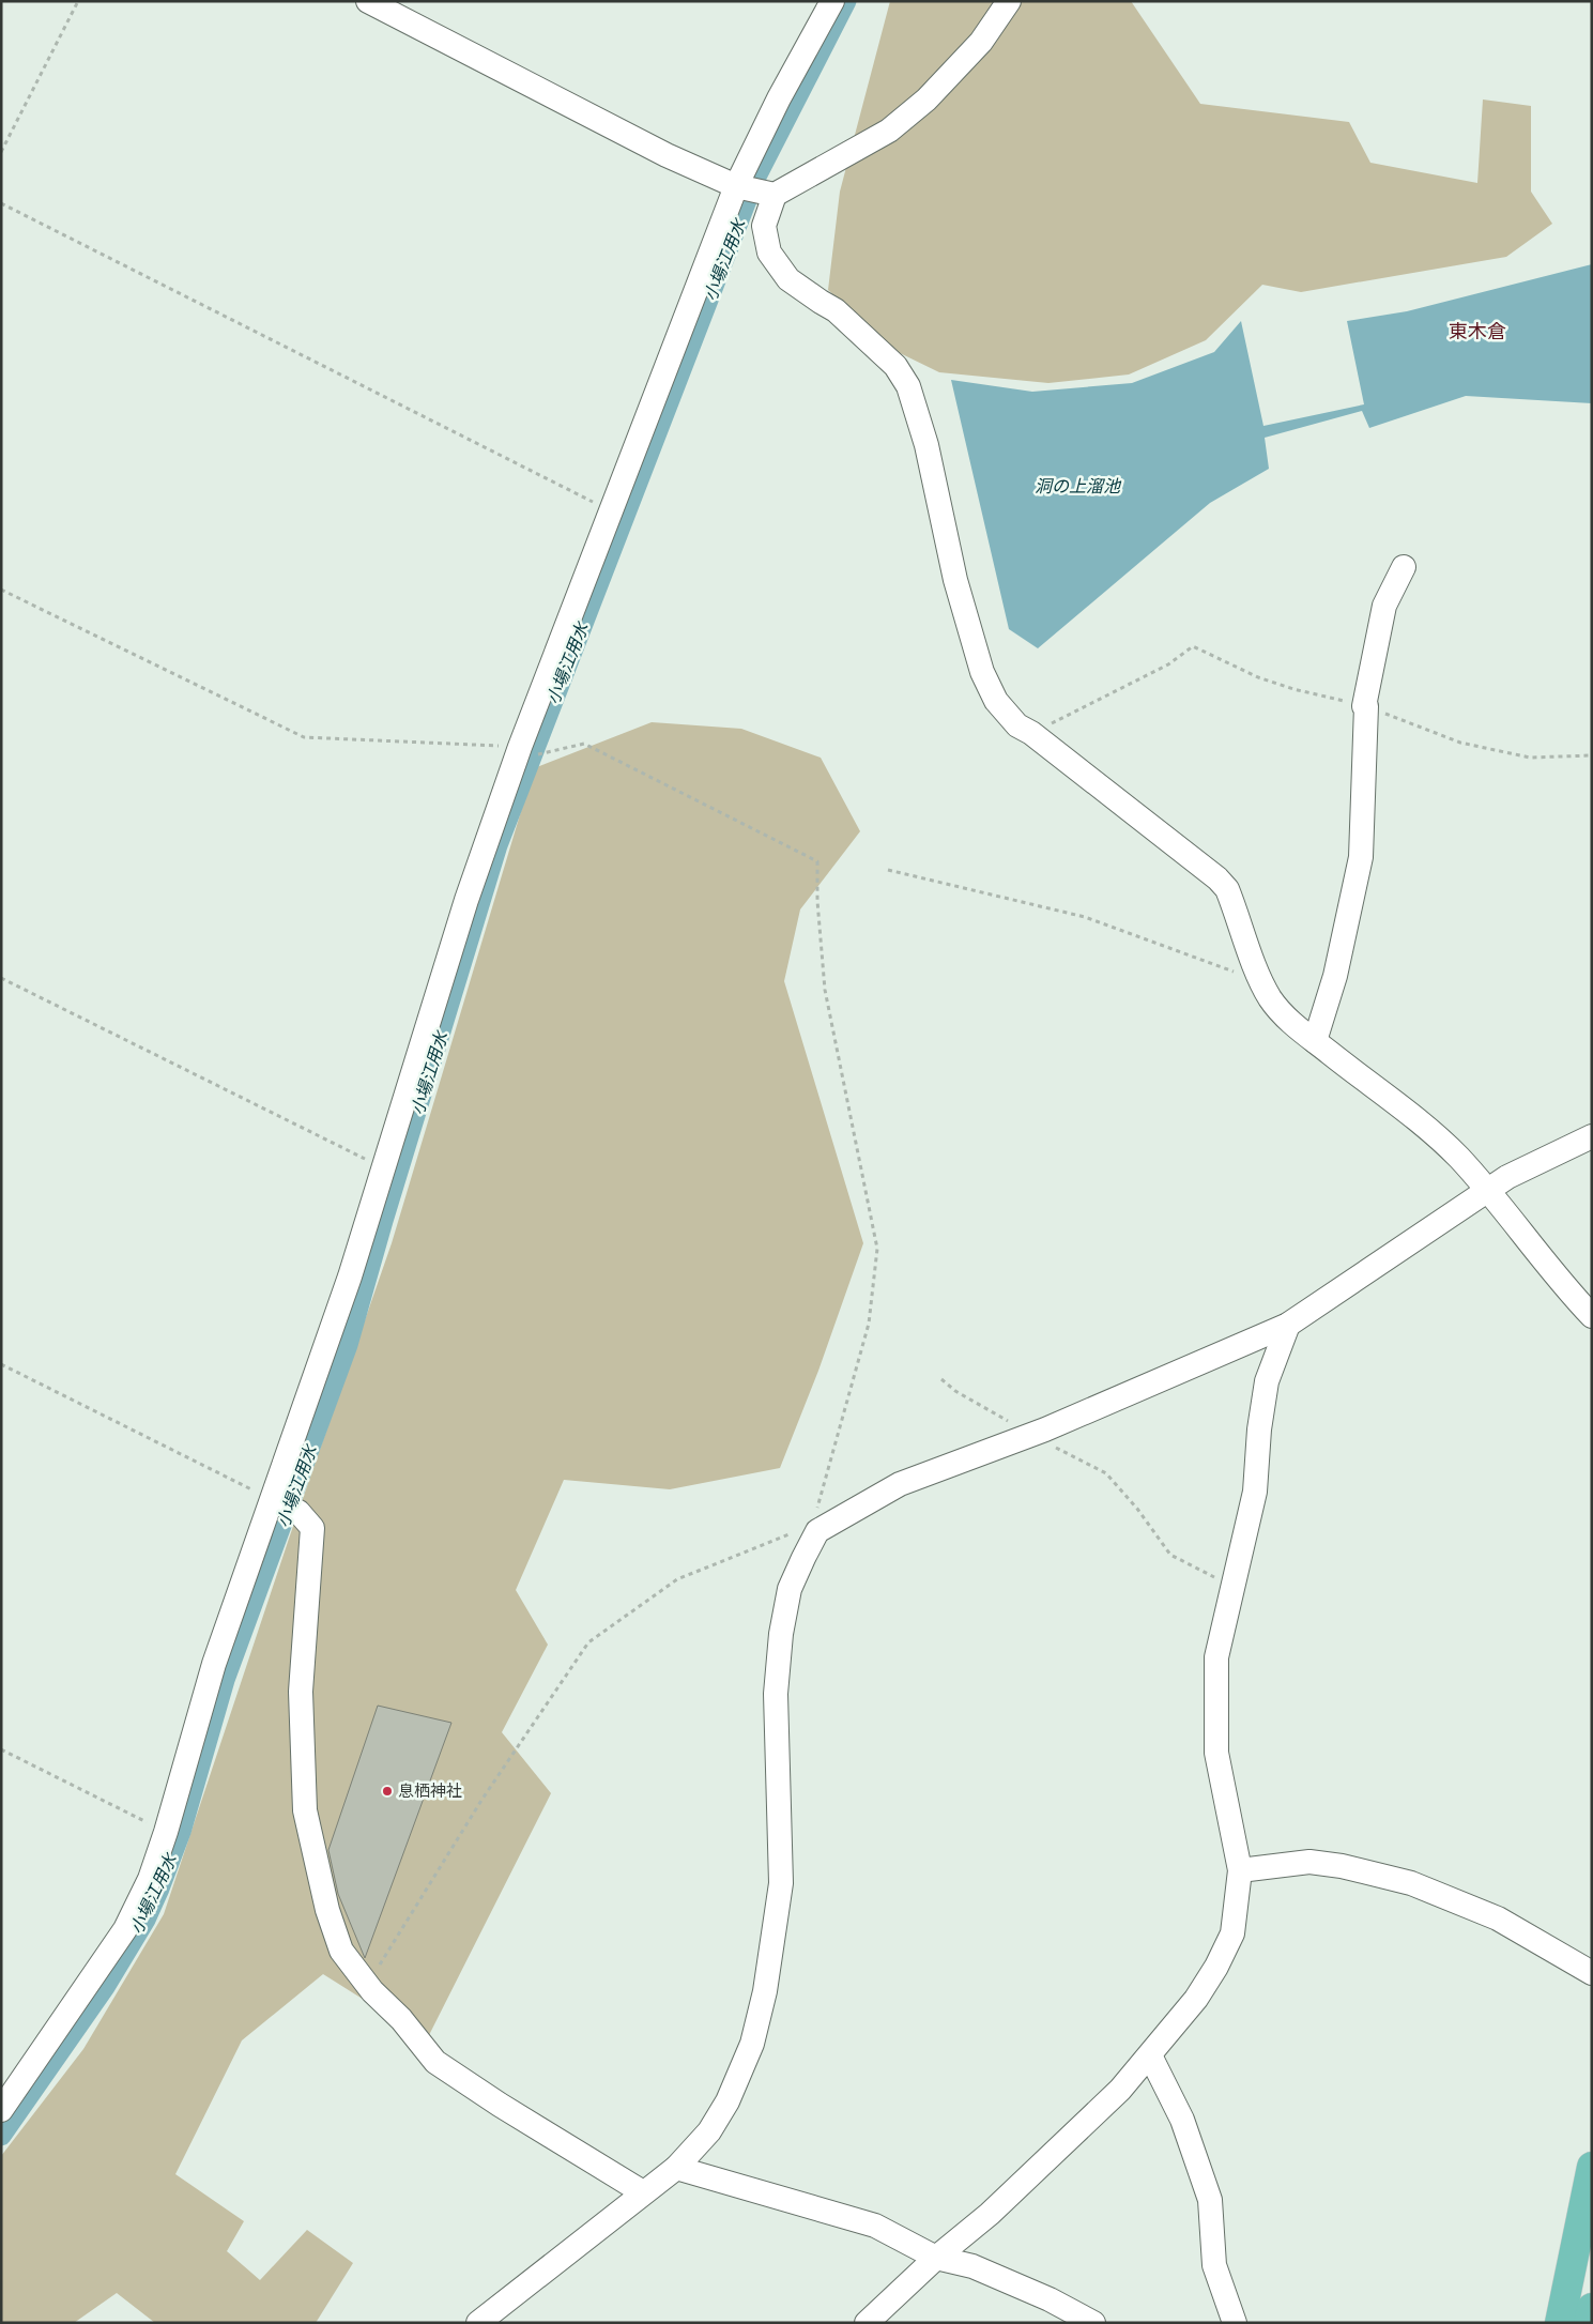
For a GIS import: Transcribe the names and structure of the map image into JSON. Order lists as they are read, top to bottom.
{
  "districts": ["東木倉"],
  "water": ["小場江用水", "洞の上溜池"],
  "places": ["息栖神社"]
}
